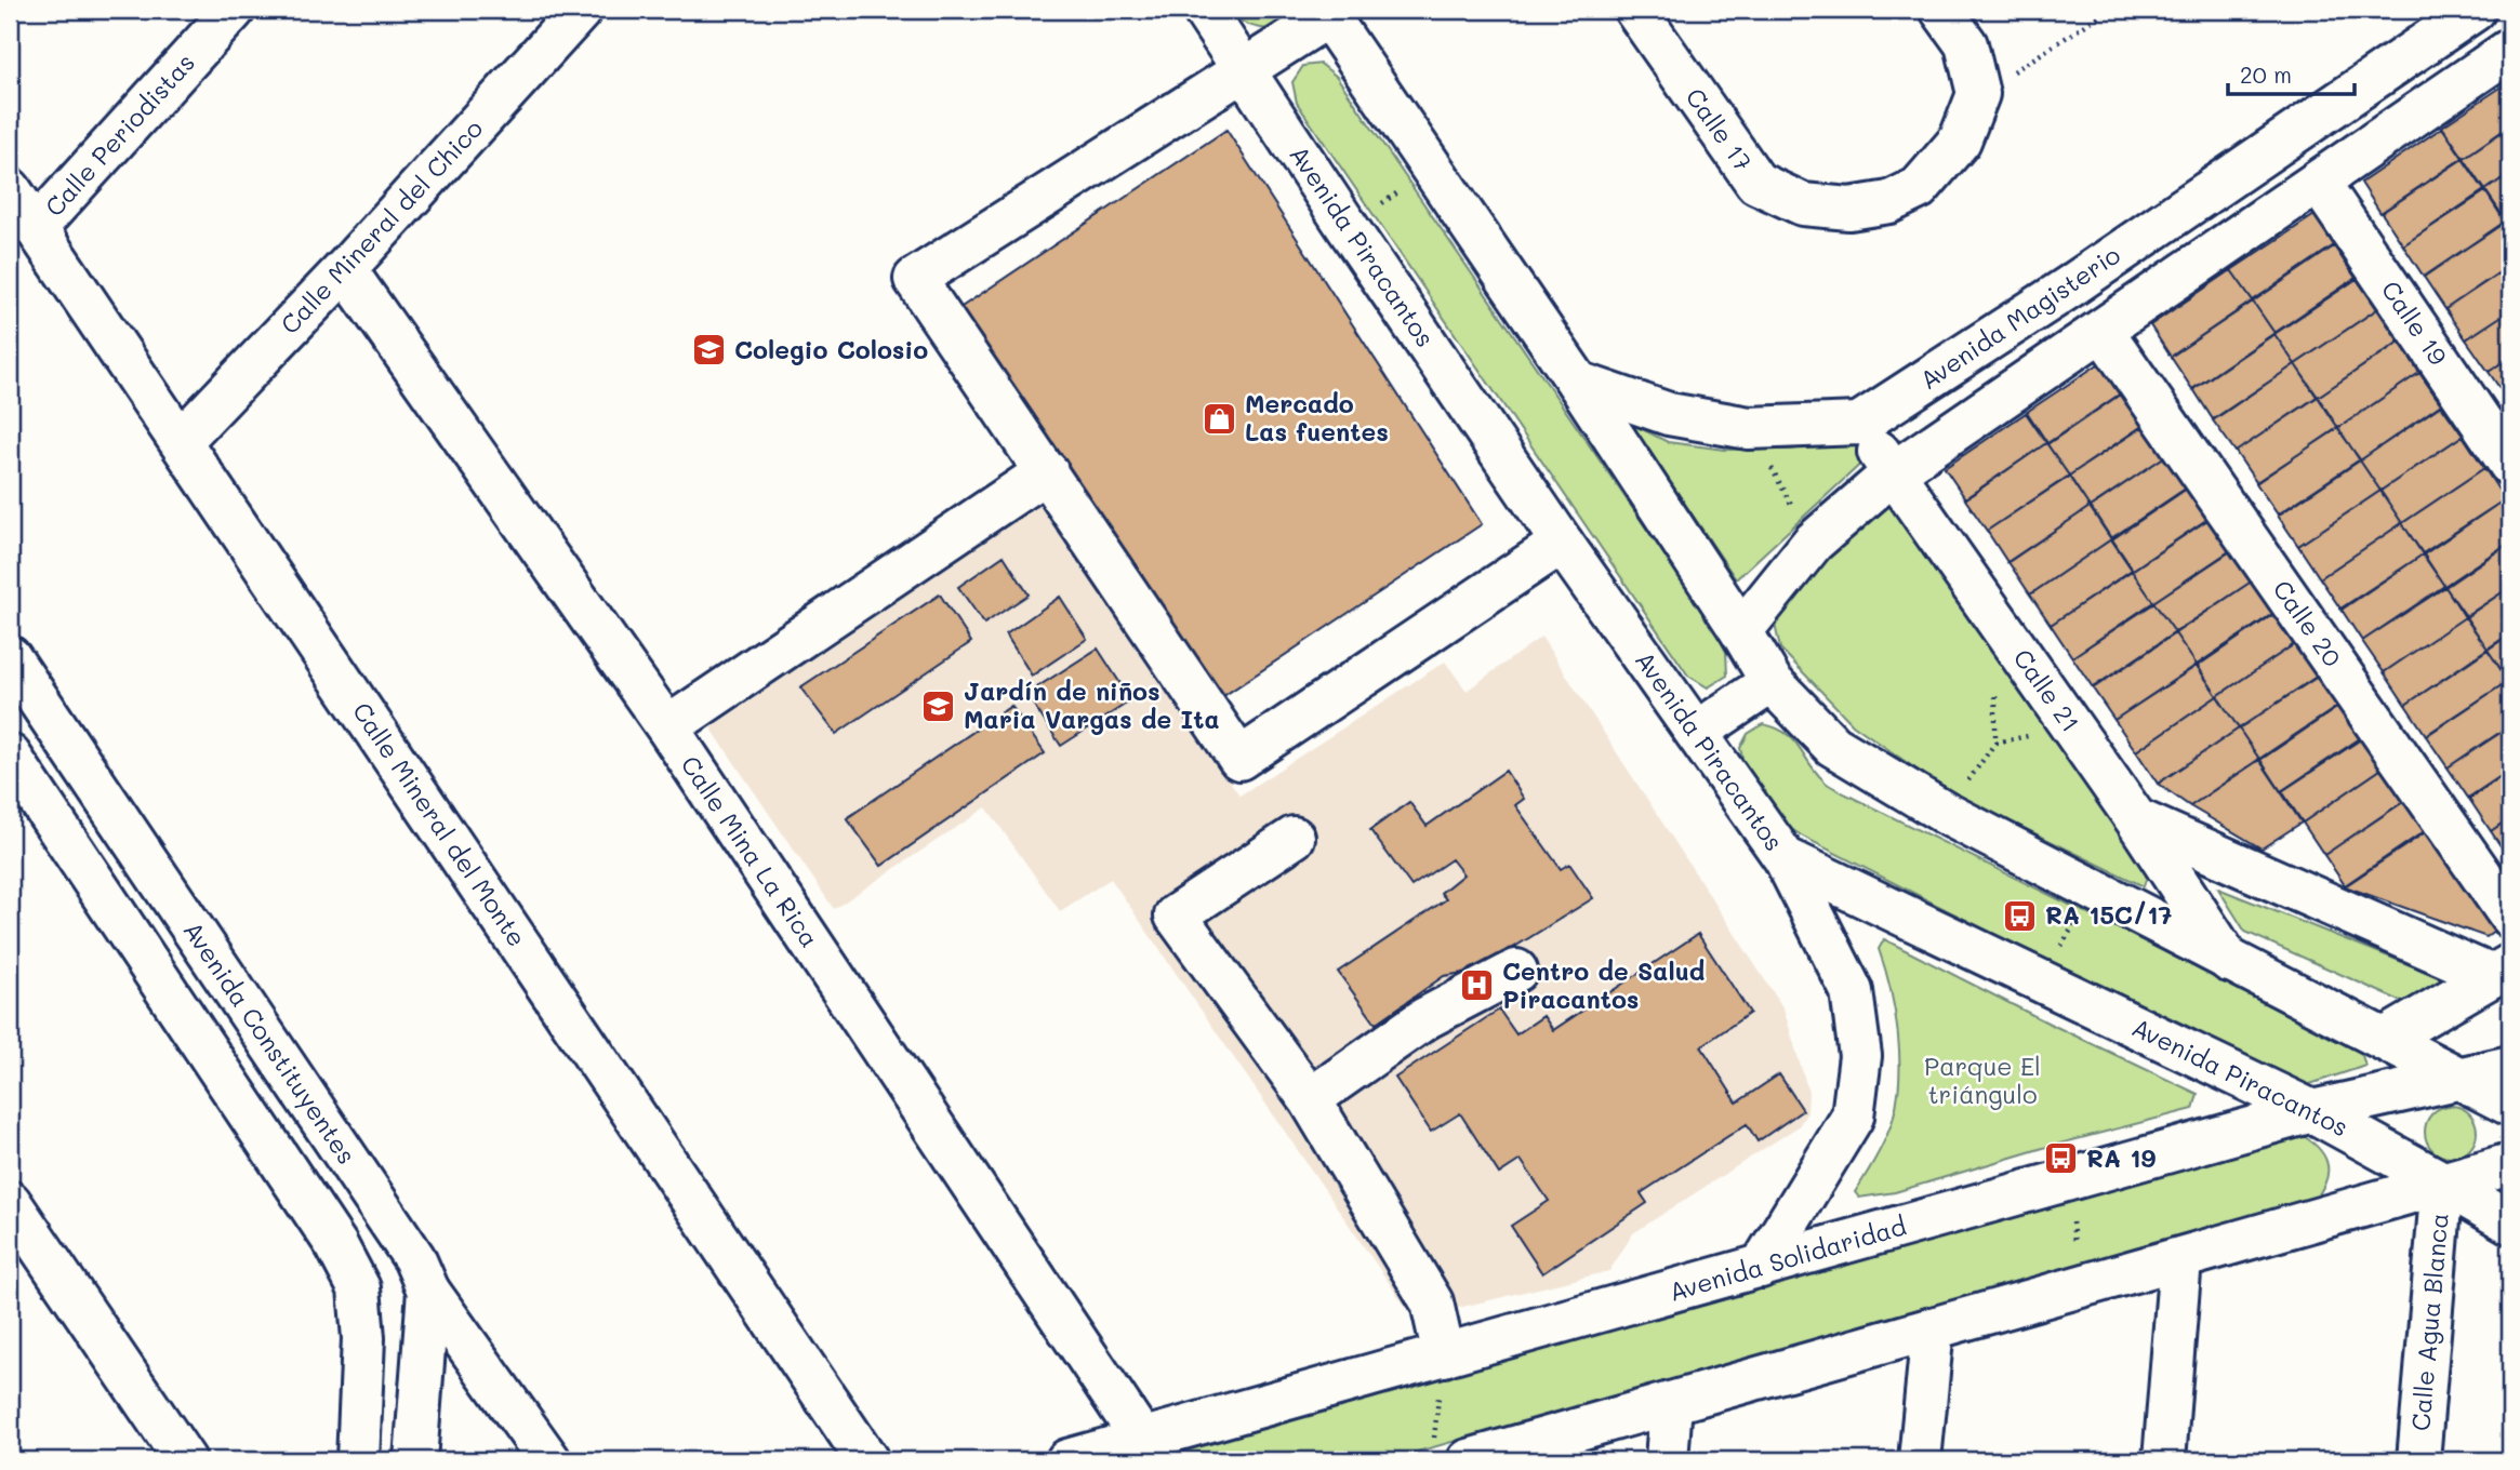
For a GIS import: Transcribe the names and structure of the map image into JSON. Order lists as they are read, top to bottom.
{
  "streets": {
    "street": [
      "Calle 17",
      "Calle Periodistas",
      "Calle Mineral del Chico",
      "Avenida Piracantos",
      "Avenida Magisterio",
      "Calle 19",
      "Calle 20",
      "Calle 21",
      "Calle Mineral del Monte",
      "Calle Mina La Rica",
      "Avenida Constituyentes",
      "Avenida Solidaridad",
      "Calle Agua Blanca"
    ]
  },
  "crossings": [
    ["Calle Periodistas", "Calle Mineral del Monte"],
    ["Calle Mineral del Chico", "Calle Mineral del Monte"],
    ["Calle Mineral del Chico", "Calle Mina La Rica"],
    ["Avenida Piracantos", "Avenida Solidaridad"],
    ["Avenida Piracantos", "Calle Agua Blanca"],
    ["Avenida Magisterio", "Calle 21"],
    ["Calle Mina La Rica", "Avenida Solidaridad"]
  ],
  "parks": ["Parque El triángulo"],
  "places": {
    "school or university": ["Colegio Colosio", "Jardín de niños Maria Vargas de Ita"],
    "shop": ["Mercado Las fuentes"],
    "bus stop": ["RA 15C/17", "RA 19"],
    "hospital": ["Centro de Salud Piracantos"]
  },
  "scale_bar": "20 m"
}
